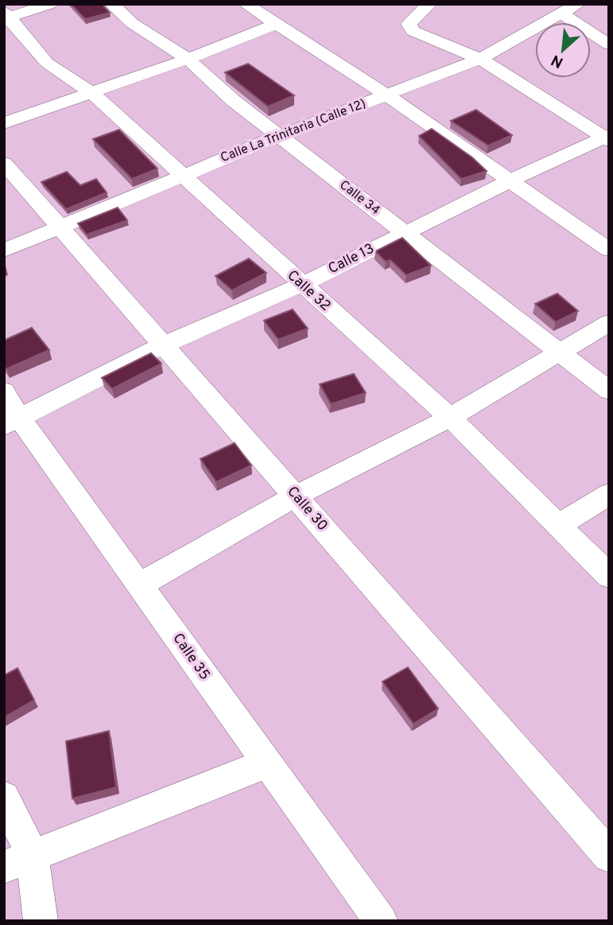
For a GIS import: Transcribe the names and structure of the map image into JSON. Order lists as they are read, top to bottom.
{
  "streets": {
    "street": [
      "Calle La Trinitaria (Calle 12)",
      "Calle 34",
      "Calle 13",
      "Calle 32",
      "Calle 30",
      "Calle 35"
    ]
  },
  "crossings": [
    ["Calle La Trinitaria (Calle 12)", "Calle 34"],
    ["Calle La Trinitaria (Calle 12)", "Calle 32"],
    ["Calle La Trinitaria (Calle 12)", "Calle 30"],
    ["Calle 34", "Calle 13"],
    ["Calle 13", "Calle 32"],
    ["Calle 13", "Calle 30"],
    ["Calle 13", "Calle 35"]
  ],
  "north": "bottom left"
}
